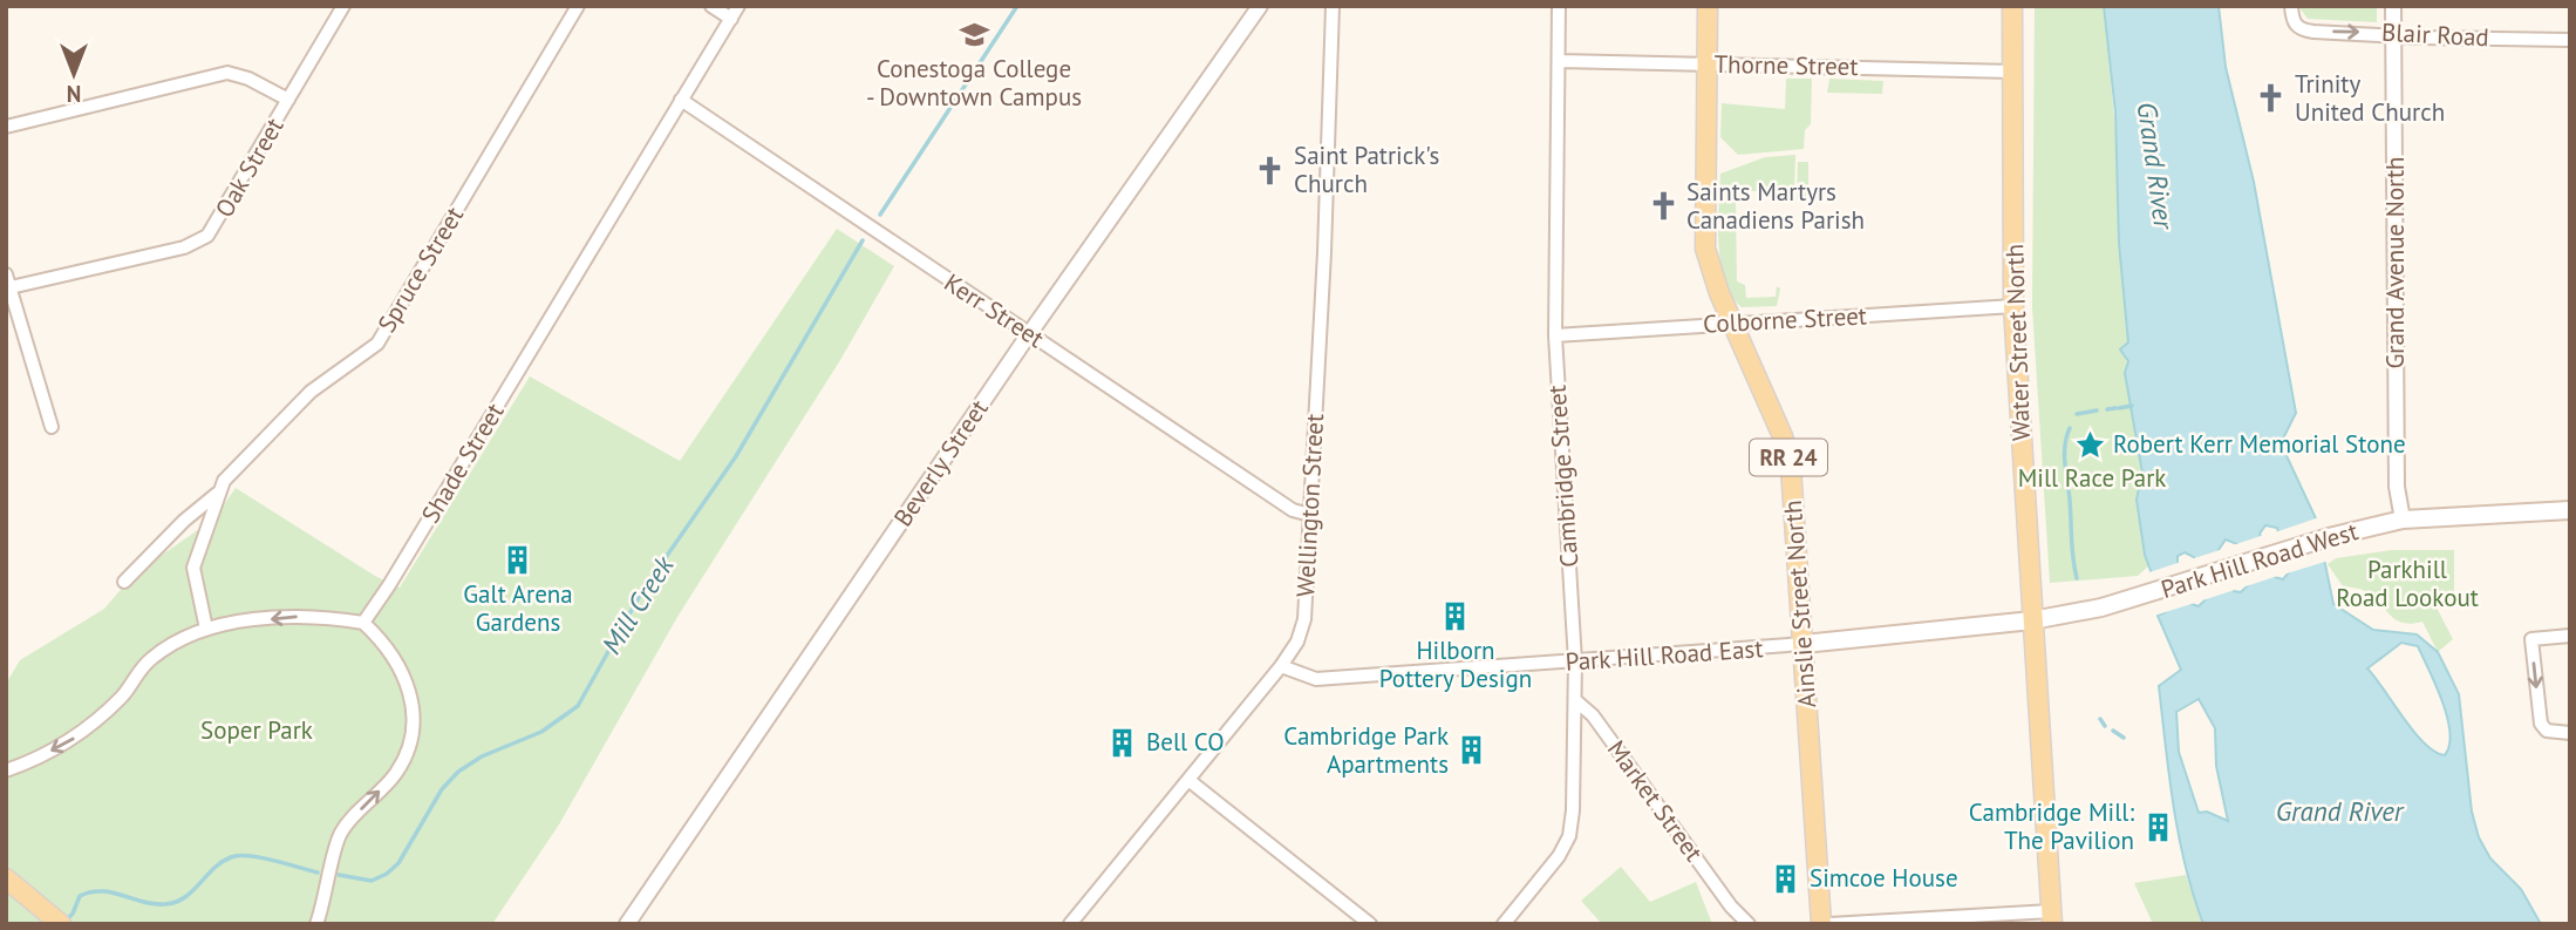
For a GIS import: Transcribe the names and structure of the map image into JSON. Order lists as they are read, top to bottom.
{
  "streets": {
    "main road": [
      "Water Street North",
      "RR 24",
      "Park Hill Road West",
      "Ainslie Street North",
      "Park Hill Road East"
    ],
    "street": [
      "Blair Road",
      "Thorne Street",
      "Oak Street",
      "Grand Avenue North",
      "Spruce Street",
      "Kerr Street",
      "Colborne Street",
      "Shade Street",
      "Beverly Street",
      "Cambridge Street",
      "Wellington Street",
      "Market Street"
    ]
  },
  "crossings": [
    ["Blair Road", "Grand Avenue North"],
    ["Thorne Street", "Water Street North"],
    ["Thorne Street", "Cambridge Street"],
    ["Thorne Street", "Ainslie Street North"],
    ["Grand Avenue North", "Park Hill Road West"],
    ["Kerr Street", "Shade Street"],
    ["Kerr Street", "Beverly Street"],
    ["Kerr Street", "Wellington Street"],
    ["Colborne Street", "Water Street North"],
    ["Colborne Street", "Cambridge Street"],
    ["Colborne Street", "Ainslie Street North"],
    ["Water Street North", "Park Hill Road East"],
    ["Cambridge Street", "Park Hill Road East"],
    ["Cambridge Street", "Market Street"],
    ["Wellington Street", "Park Hill Road East"],
    ["Park Hill Road West", "Park Hill Road East"],
    ["Ainslie Street North", "Park Hill Road East"]
  ],
  "one_way": ["Blair Road"],
  "water": ["Grand River", "Mill Creek"],
  "parks": ["Mill Race Park", "Parkhill Road Lookout", "Soper Park"],
  "places": {
    "school or university": ["Conestoga College - Downtown Campus"],
    "church": ["Trinity United Church", "Saint Patrick's Church", "Saints Martyrs Canadiens Parish"],
    "place": ["Robert Kerr Memorial Stone"],
    "building": [
      "Galt Arena Gardens",
      "Hilborn Pottery Design",
      "Bell CO",
      "Cambridge Park Apartments",
      "Cambridge Mill: The Pavilion",
      "Simcoe House"
    ]
  },
  "north": "bottom"
}
